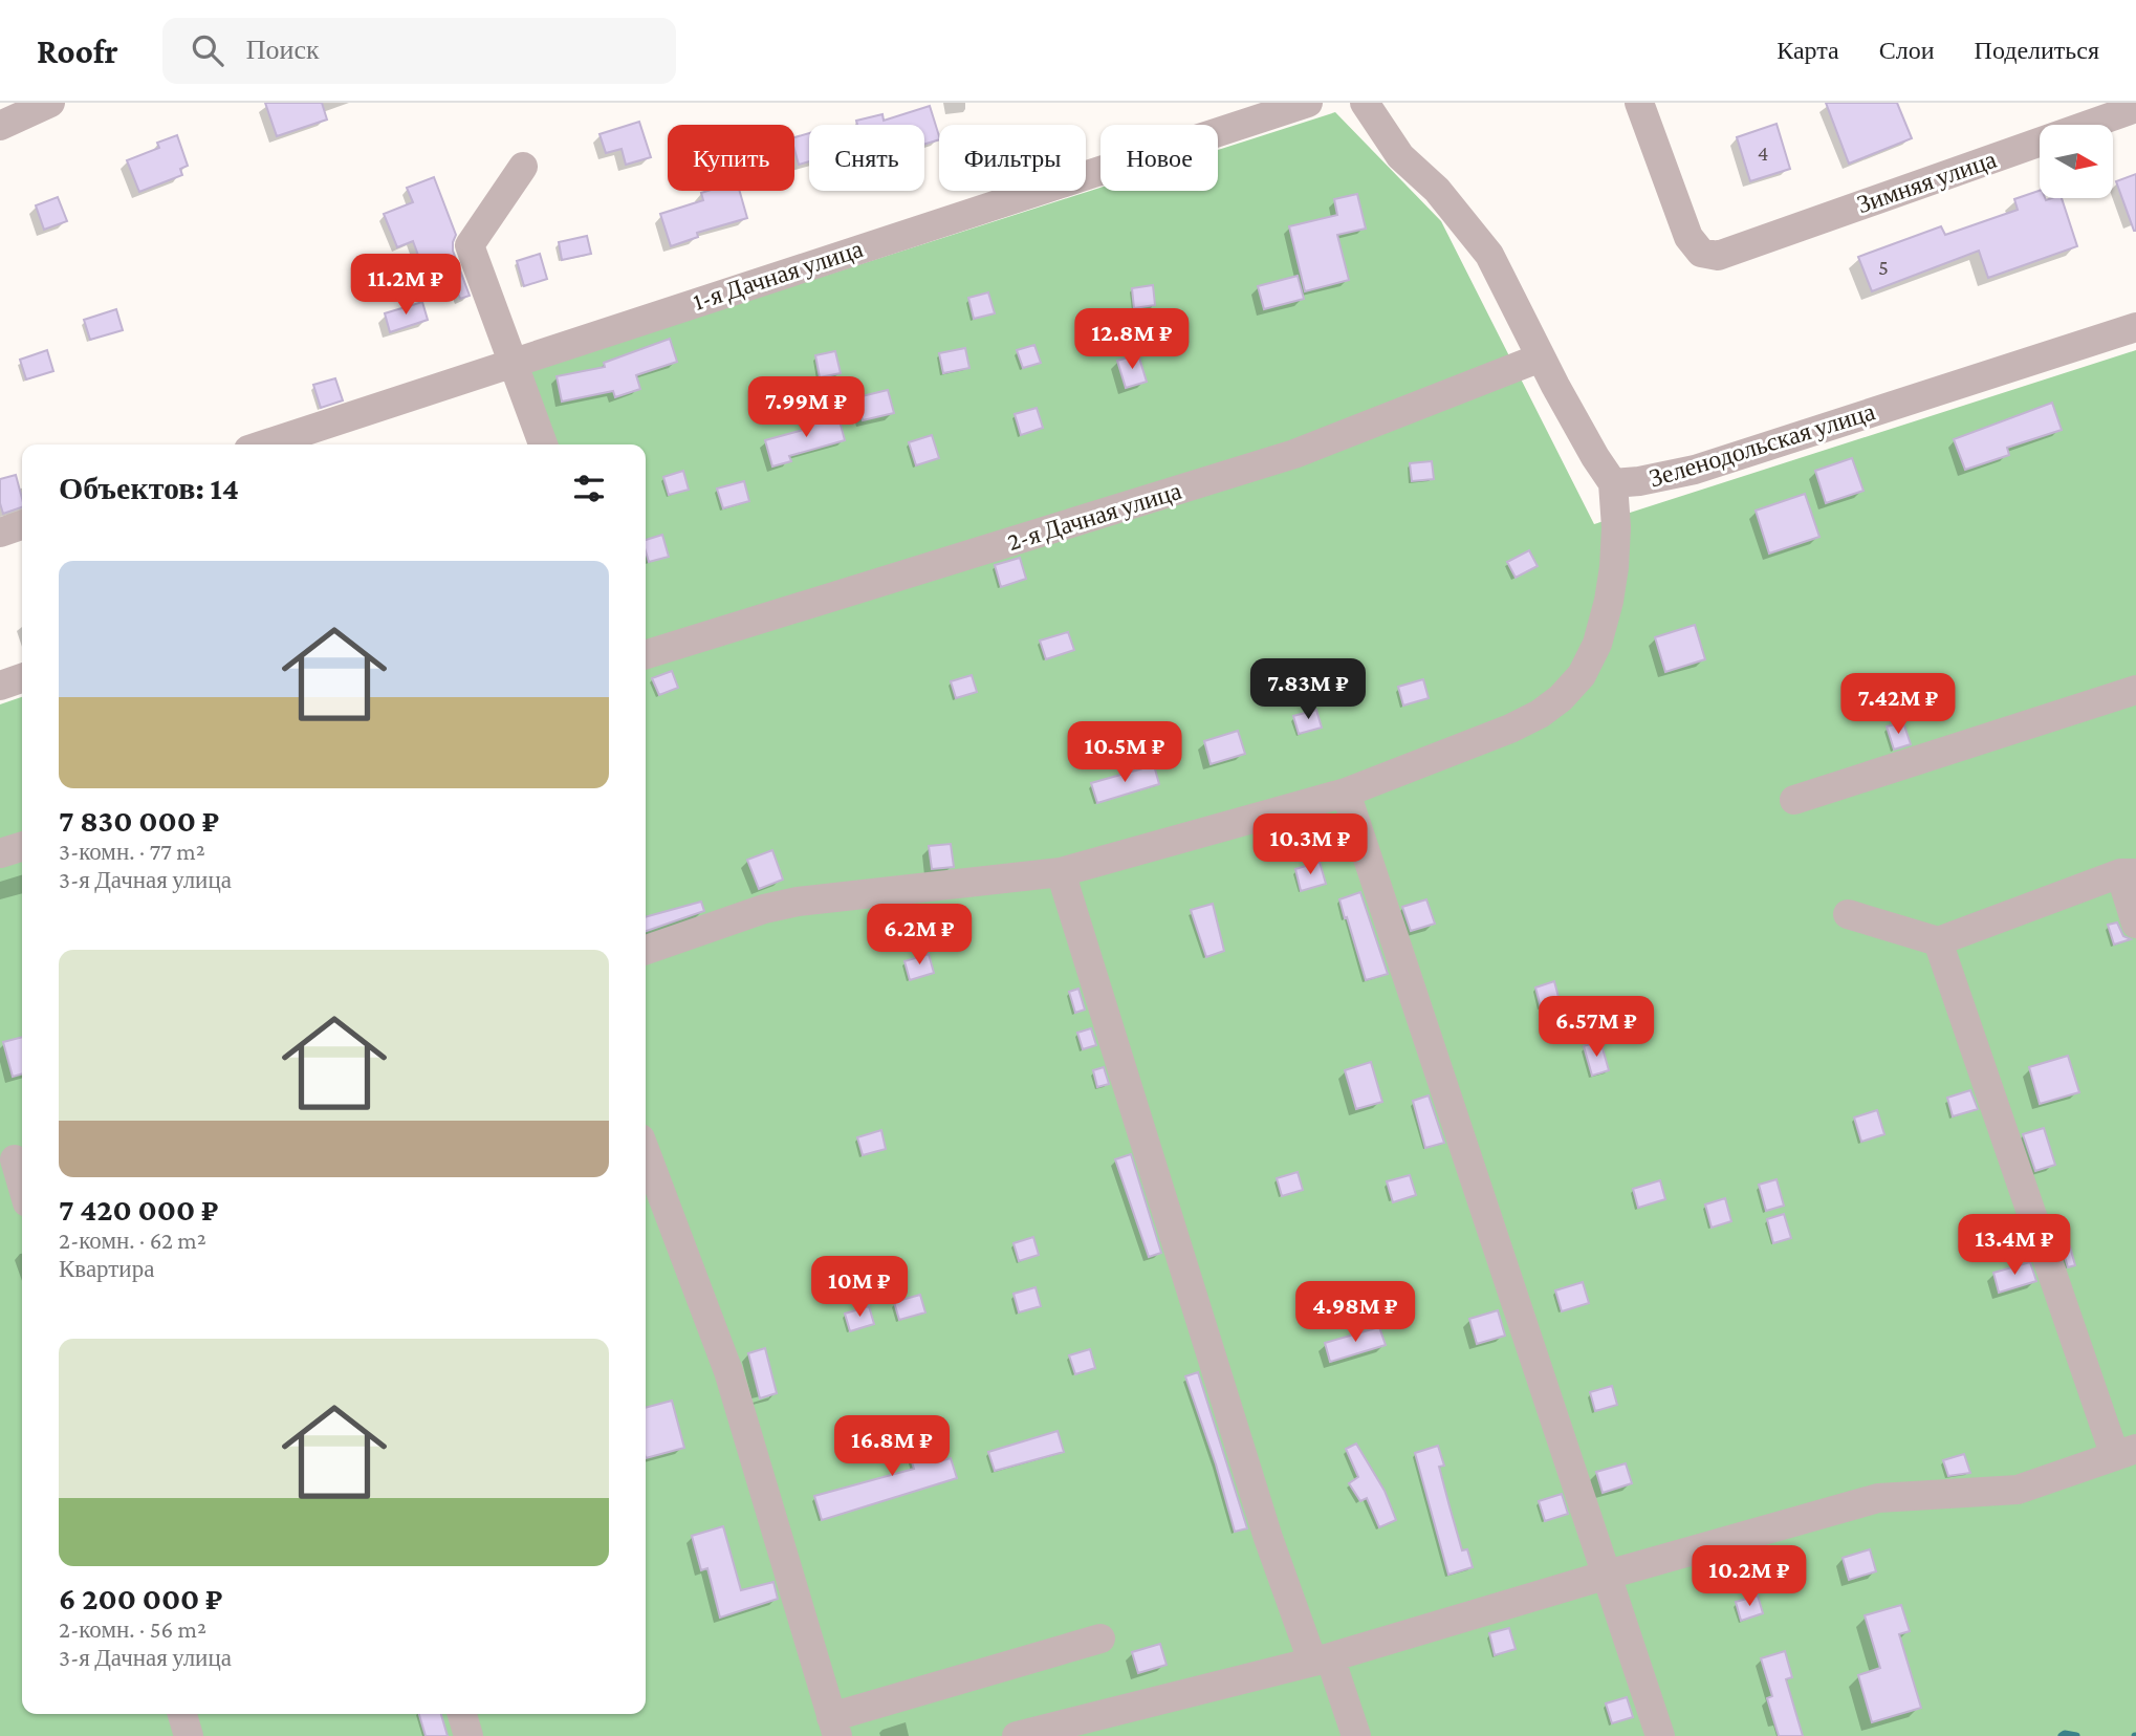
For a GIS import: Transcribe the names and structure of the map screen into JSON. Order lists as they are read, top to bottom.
{
  "streets": {
    "street": [
      "Зимняя улица",
      "1-я Дачная улица",
      "Зеленодольская улица",
      "2-я Дачная улица"
    ]
  },
  "crossings": [
    ["Зеленодольская улица", "2-я Дачная улица"]
  ],
  "house_numbers": ["4", "5"],
  "north": "right",
  "page": {
    "header": "Roofr",
    "search": "Поиск",
    "nav": ["Карта", "Слои", "Поделиться"],
    "chip": [
      "Купить",
      "Снять",
      "Фильтры",
      "Новое"
    ],
    "price": [
      "11.2M ₽",
      "12.8M ₽",
      "7.99M ₽",
      "7.83M ₽",
      "7.42M ₽",
      "10.5M ₽",
      "10.3M ₽",
      "6.2M ₽",
      "6.57M ₽",
      "13.4M ₽",
      "10M ₽",
      "4.98M ₽",
      "16.8M ₽",
      "10.2M ₽"
    ],
    "heading": "Объектов: 14",
    "list": [
      {
        "name": "7 830 000 ₽",
        "note": "3-комн. · 77 m² · 3-я Дачная улица"
      },
      {
        "name": "7 420 000 ₽",
        "note": "2-комн. · 62 m² · Квартира"
      },
      {
        "name": "6 200 000 ₽",
        "note": "2-комн. · 56 m² · 3-я Дачная улица"
      }
    ]
  }
}
